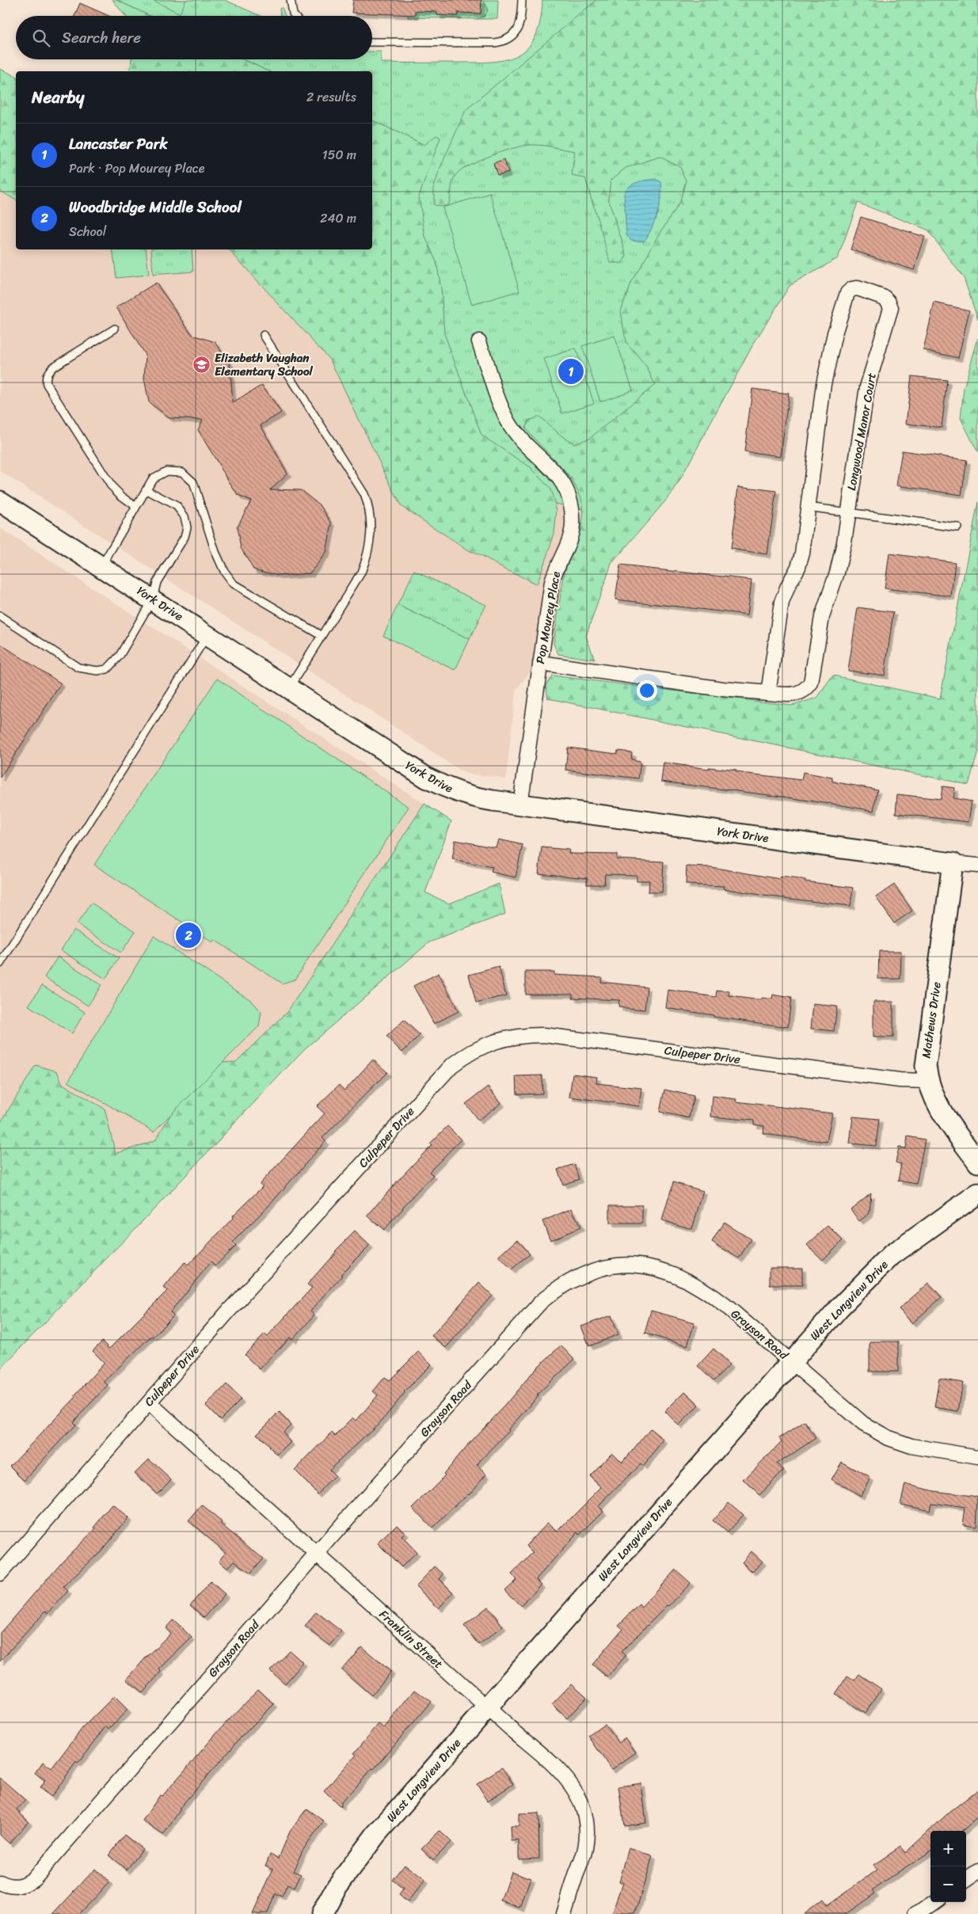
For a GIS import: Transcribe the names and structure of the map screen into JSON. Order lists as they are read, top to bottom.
{
  "streets": {
    "street": [
      "Longwood Manor Court",
      "York Drive",
      "Pop Mourey Place",
      "Mathews Drive",
      "Culpeper Drive",
      "West Longview Drive",
      "Grayson Road",
      "Franklin Street"
    ]
  },
  "crossings": [
    ["Longwood Manor Court", "Pop Mourey Place"],
    ["York Drive", "Pop Mourey Place"],
    ["York Drive", "Mathews Drive"],
    ["Mathews Drive", "Culpeper Drive"],
    ["Culpeper Drive", "Franklin Street"],
    ["West Longview Drive", "Grayson Road"],
    ["West Longview Drive", "Franklin Street"],
    ["Grayson Road", "Franklin Street"]
  ],
  "places": {
    "school or university": ["Elizabeth Vaughan Elementary School"]
  },
  "page": {
    "search": "Search here",
    "heading": ["Nearby", "2 results"],
    "list": [
      {
        "mark": "1",
        "name": "Lancaster Park",
        "note": "Park · Pop Mourey Place",
        "value": "150 m"
      },
      {
        "mark": "2",
        "name": "Woodbridge Middle School",
        "note": "School",
        "value": "240 m"
      }
    ],
    "pins": ["1", "2"],
    "map_buttons": ["+", "−"]
  }
}
